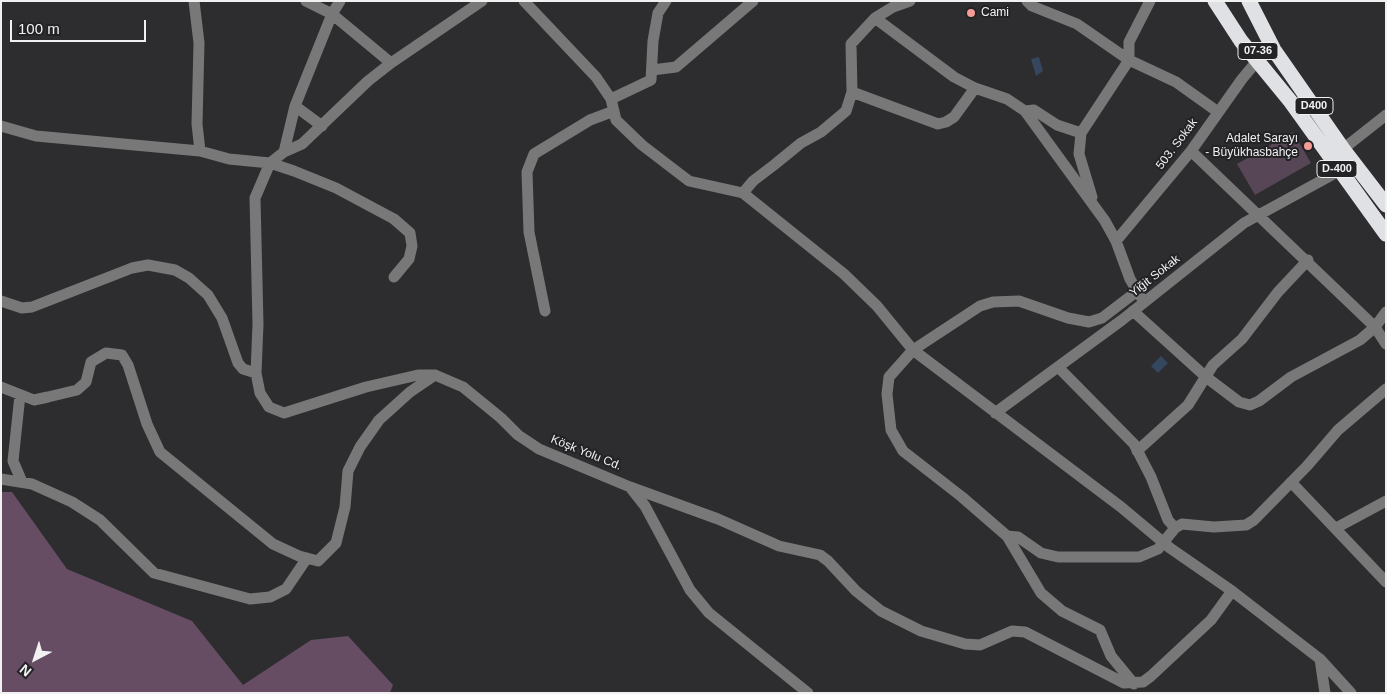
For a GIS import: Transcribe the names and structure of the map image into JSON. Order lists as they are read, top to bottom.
{
  "streets": {
    "highway": ["07-36", "D400", "D-400"],
    "street": ["503. Sokak", "Yiğit Sokak", "Köşk Yolu Cd."]
  },
  "crossings": [
    ["07-36", "D400"],
    ["07-36", "D-400"],
    ["D400", "503. Sokak"],
    ["D400", "D-400"],
    ["D-400", "Yiğit Sokak"]
  ],
  "places": ["Cami", "Adalet Sarayı - Büyükhasbahçe"],
  "scale_bar": "100 m",
  "north": "bottom left"
}
